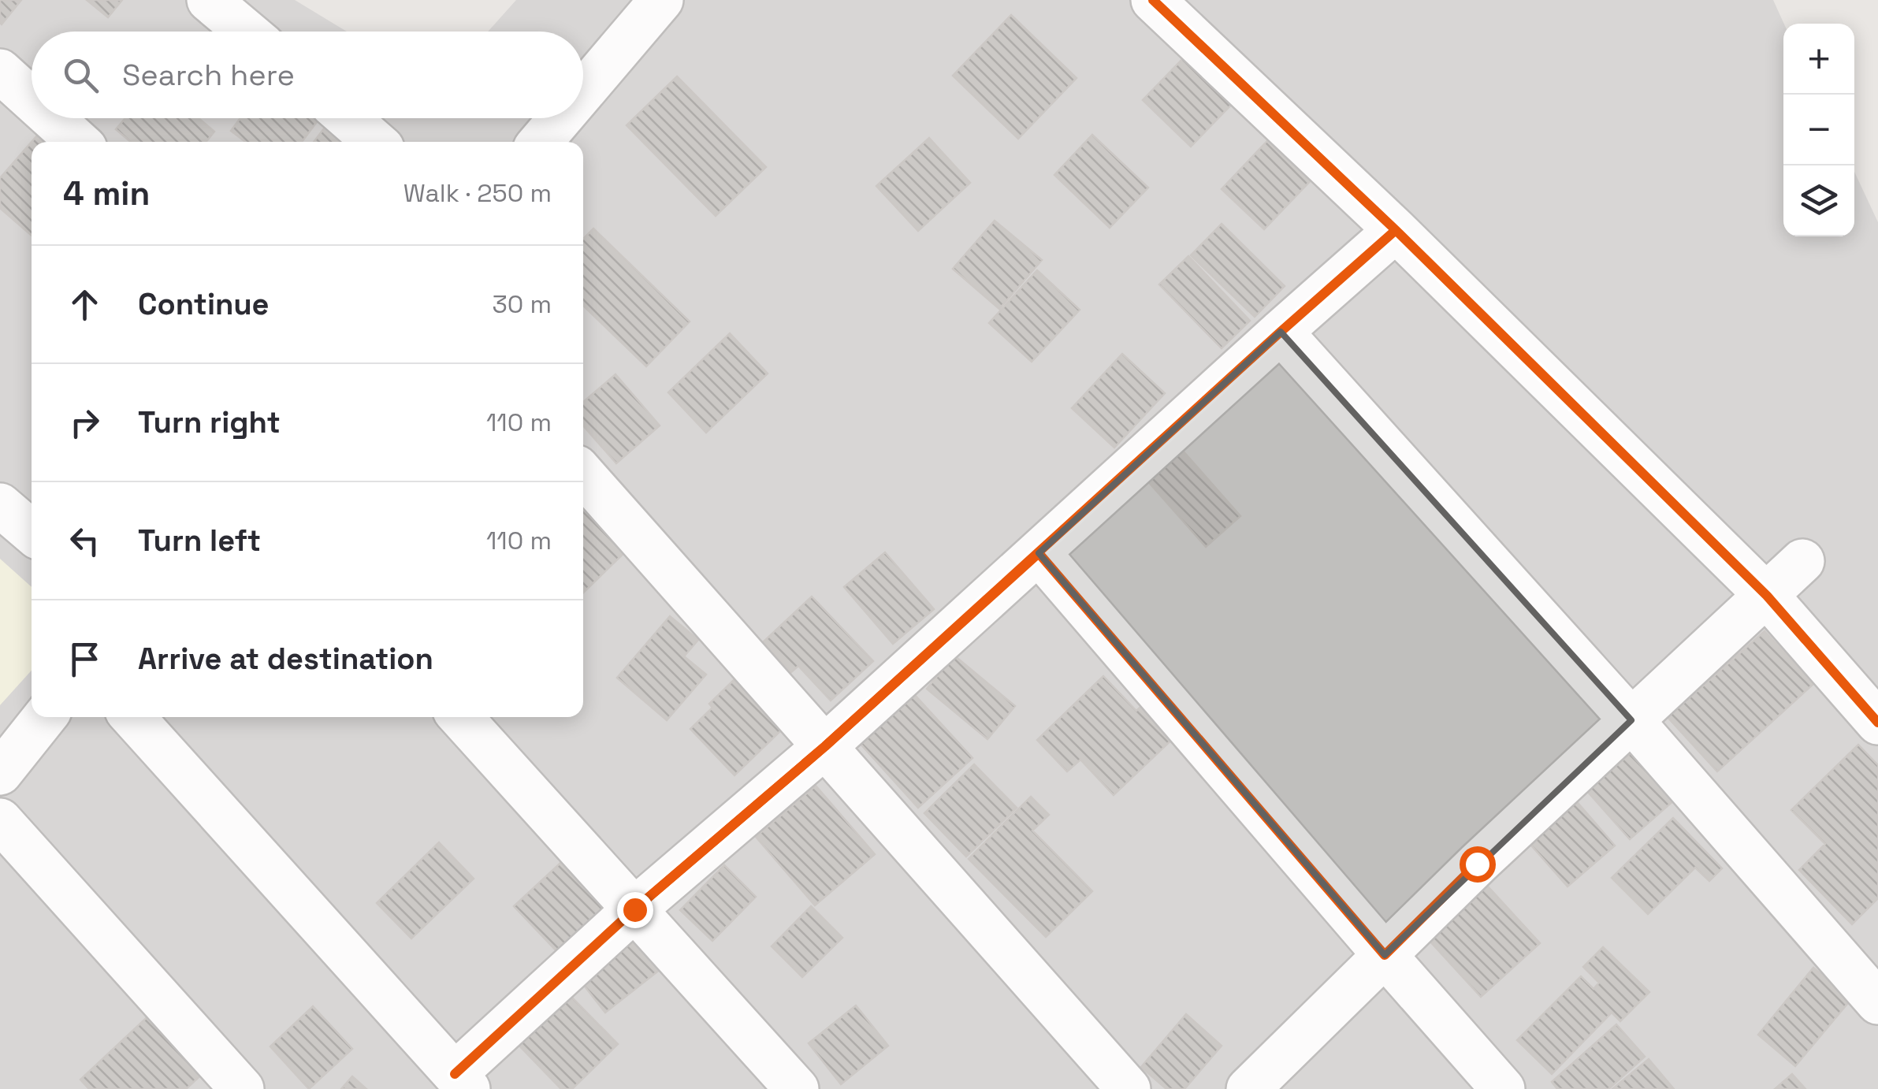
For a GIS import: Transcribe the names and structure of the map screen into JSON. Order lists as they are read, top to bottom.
{
  "page": {
    "map_buttons": ["+", "−"],
    "search": "Search here",
    "heading": ["4 min", "Walk · 250 m"],
    "list": [
      ["Continue", "30 m"],
      ["Turn right", "110 m"],
      ["Turn left", "110 m"],
      "Arrive at destination"
    ]
  }
}
